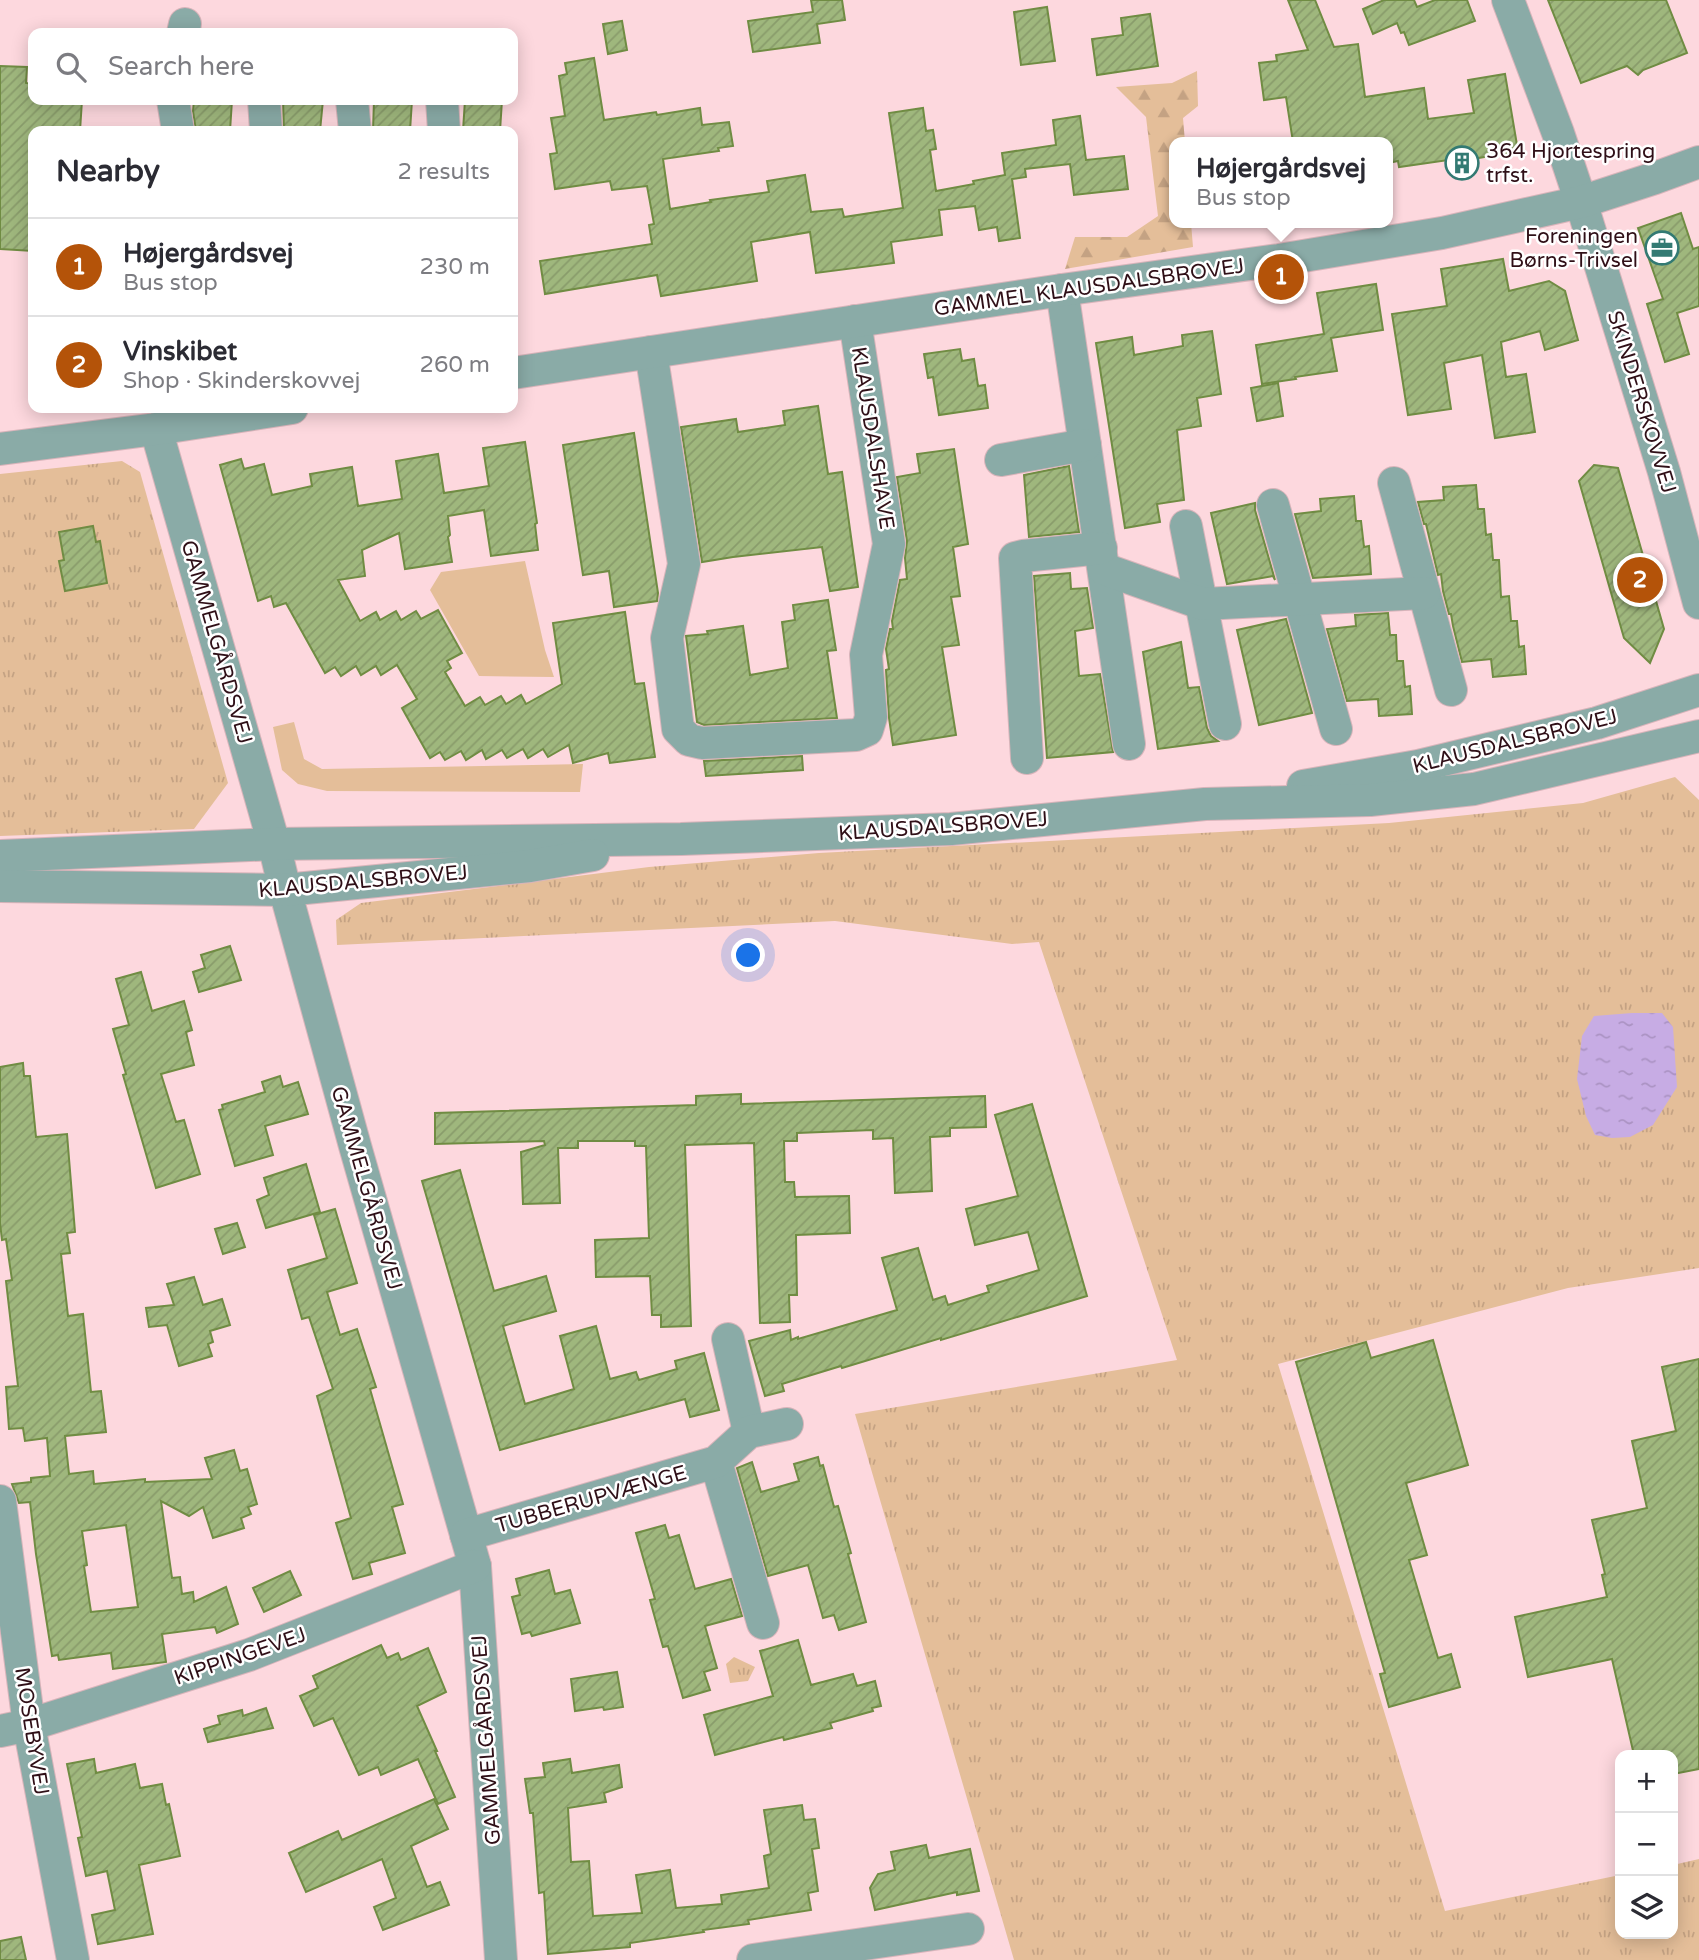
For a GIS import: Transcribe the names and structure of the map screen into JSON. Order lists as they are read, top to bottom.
{
  "streets": {
    "street": [
      "GAMMEL KLAUSDALSBROVEJ",
      "SKINDERSKOVVEJ",
      "KLAUSDALSHAVE",
      "GAMMELGÅRDSVEJ",
      "KLAUSDALSBROVEJ",
      "TUBBERUPVÆNGE",
      "KIPPINGEVEJ",
      "MOSEBYVEJ"
    ]
  },
  "crossings": [
    ["GAMMEL KLAUSDALSBROVEJ", "SKINDERSKOVVEJ"],
    ["GAMMEL KLAUSDALSBROVEJ", "KLAUSDALSHAVE"],
    ["GAMMELGÅRDSVEJ", "KLAUSDALSBROVEJ"],
    ["GAMMELGÅRDSVEJ", "TUBBERUPVÆNGE"],
    ["GAMMELGÅRDSVEJ", "KIPPINGEVEJ"],
    ["KIPPINGEVEJ", "MOSEBYVEJ"]
  ],
  "places": {
    "building": ["364 Hjortespring trfst."],
    "office": ["Foreningen Børns-Trivsel"]
  },
  "page": {
    "search": "Search here",
    "heading": ["Nearby", "2 results"],
    "popup": ["Højergårdsvej", "Bus stop"],
    "list": [
      {
        "mark": "1",
        "name": "Højergårdsvej",
        "note": "Bus stop",
        "value": "230 m"
      },
      {
        "mark": "2",
        "name": "Vinskibet",
        "note": "Shop · Skinderskovvej",
        "value": "260 m"
      }
    ],
    "pins": ["1", "2"],
    "map_buttons": ["+", "−"]
  }
}
